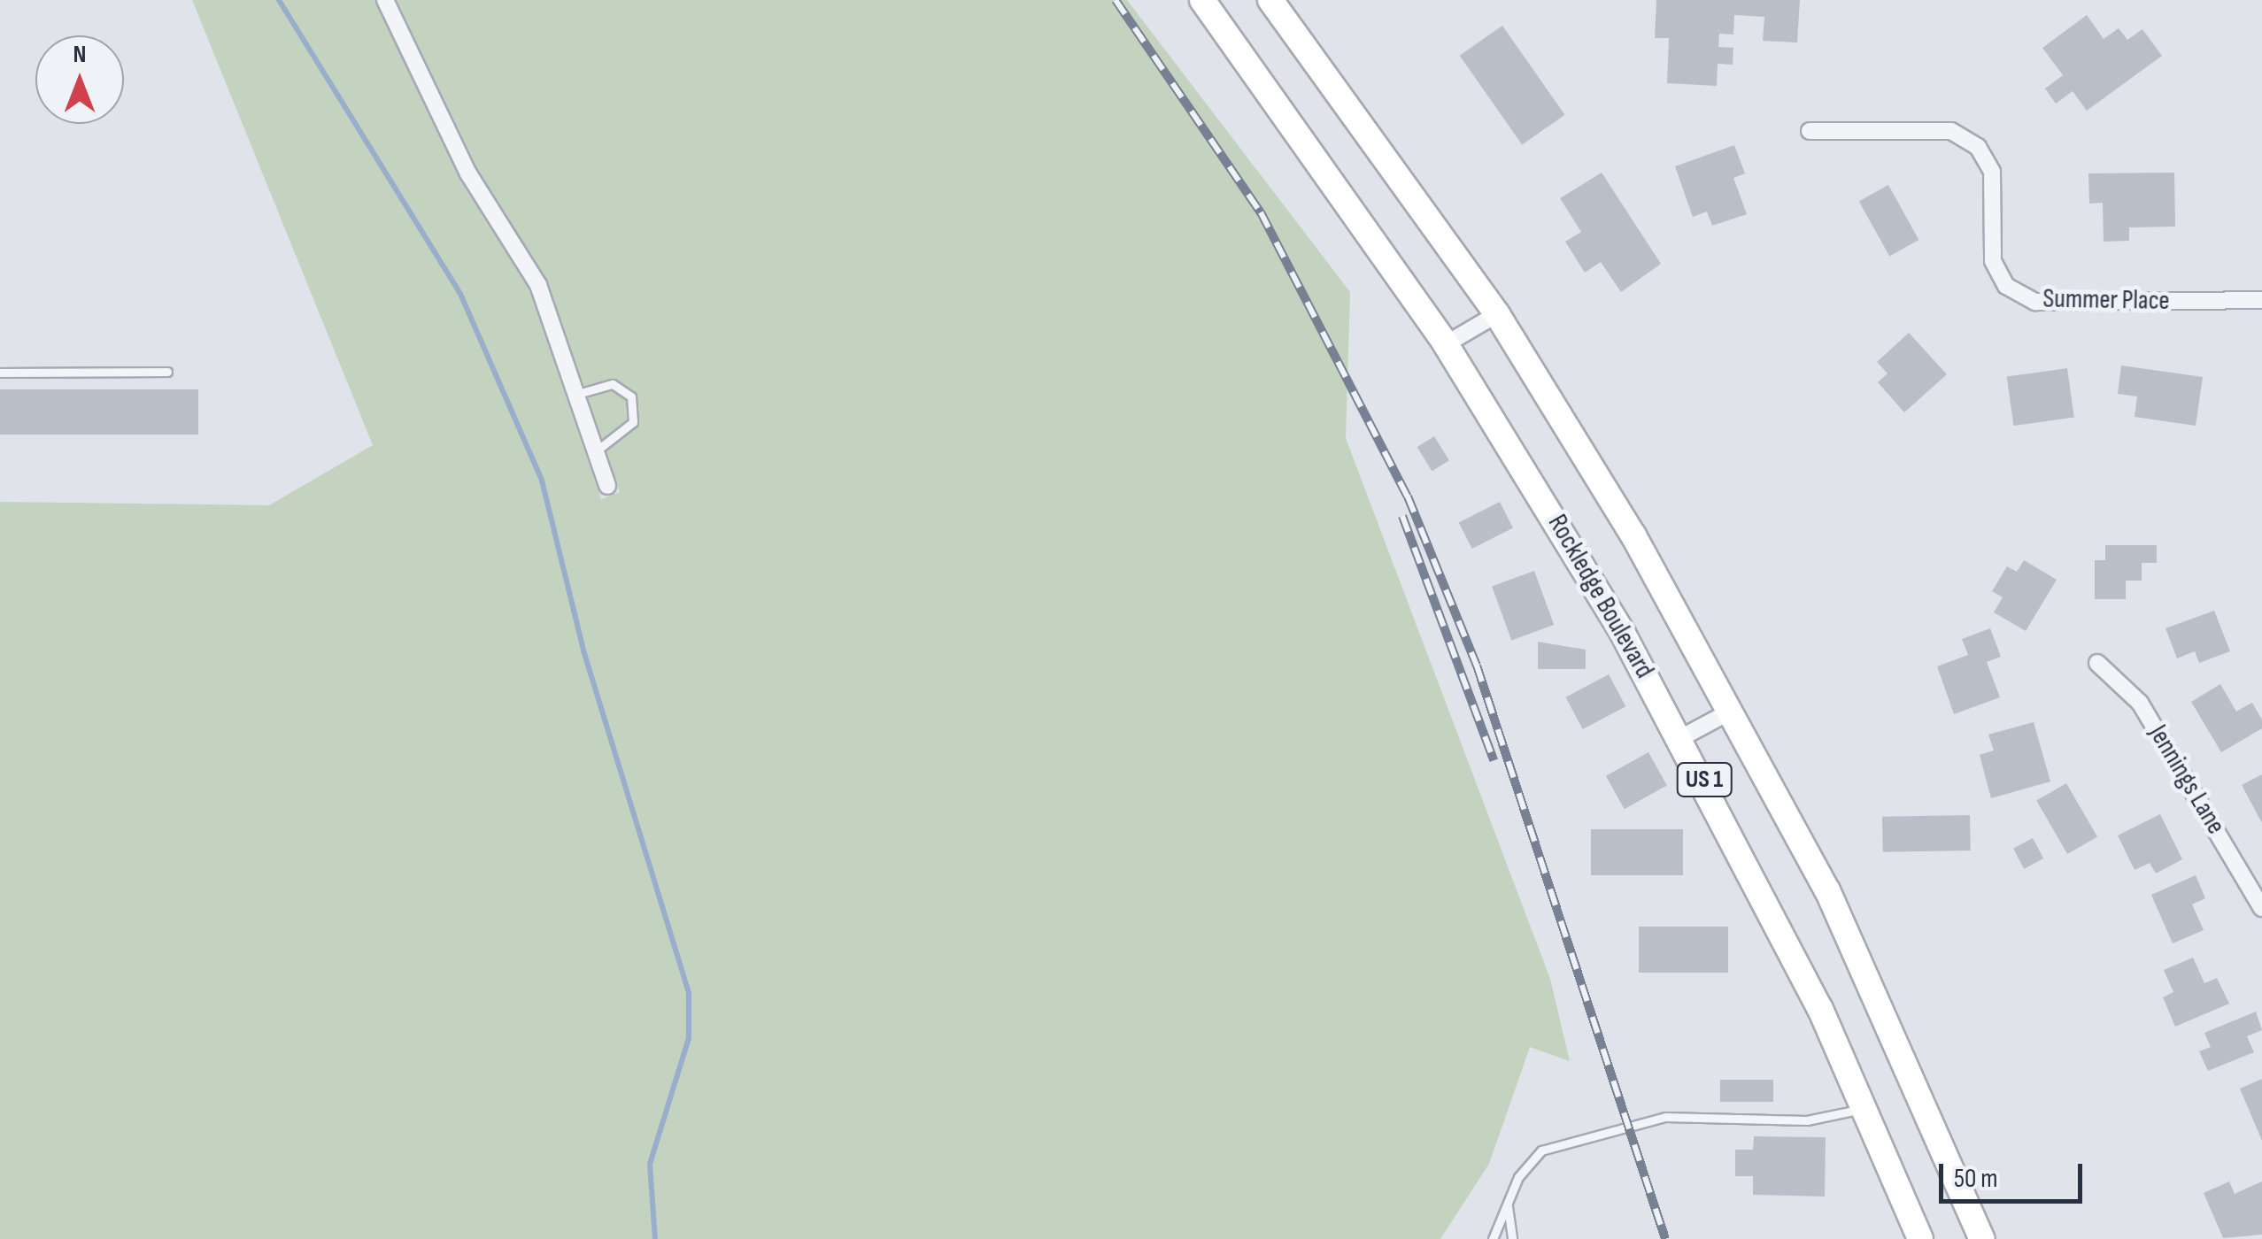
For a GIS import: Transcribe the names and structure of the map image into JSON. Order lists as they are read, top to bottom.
{
  "streets": {
    "main road": ["Rockledge Boulevard", "US 1"],
    "street": ["Summer Place", "Jennings Lane"]
  },
  "scale_bar": "50 m",
  "north": "top"
}
